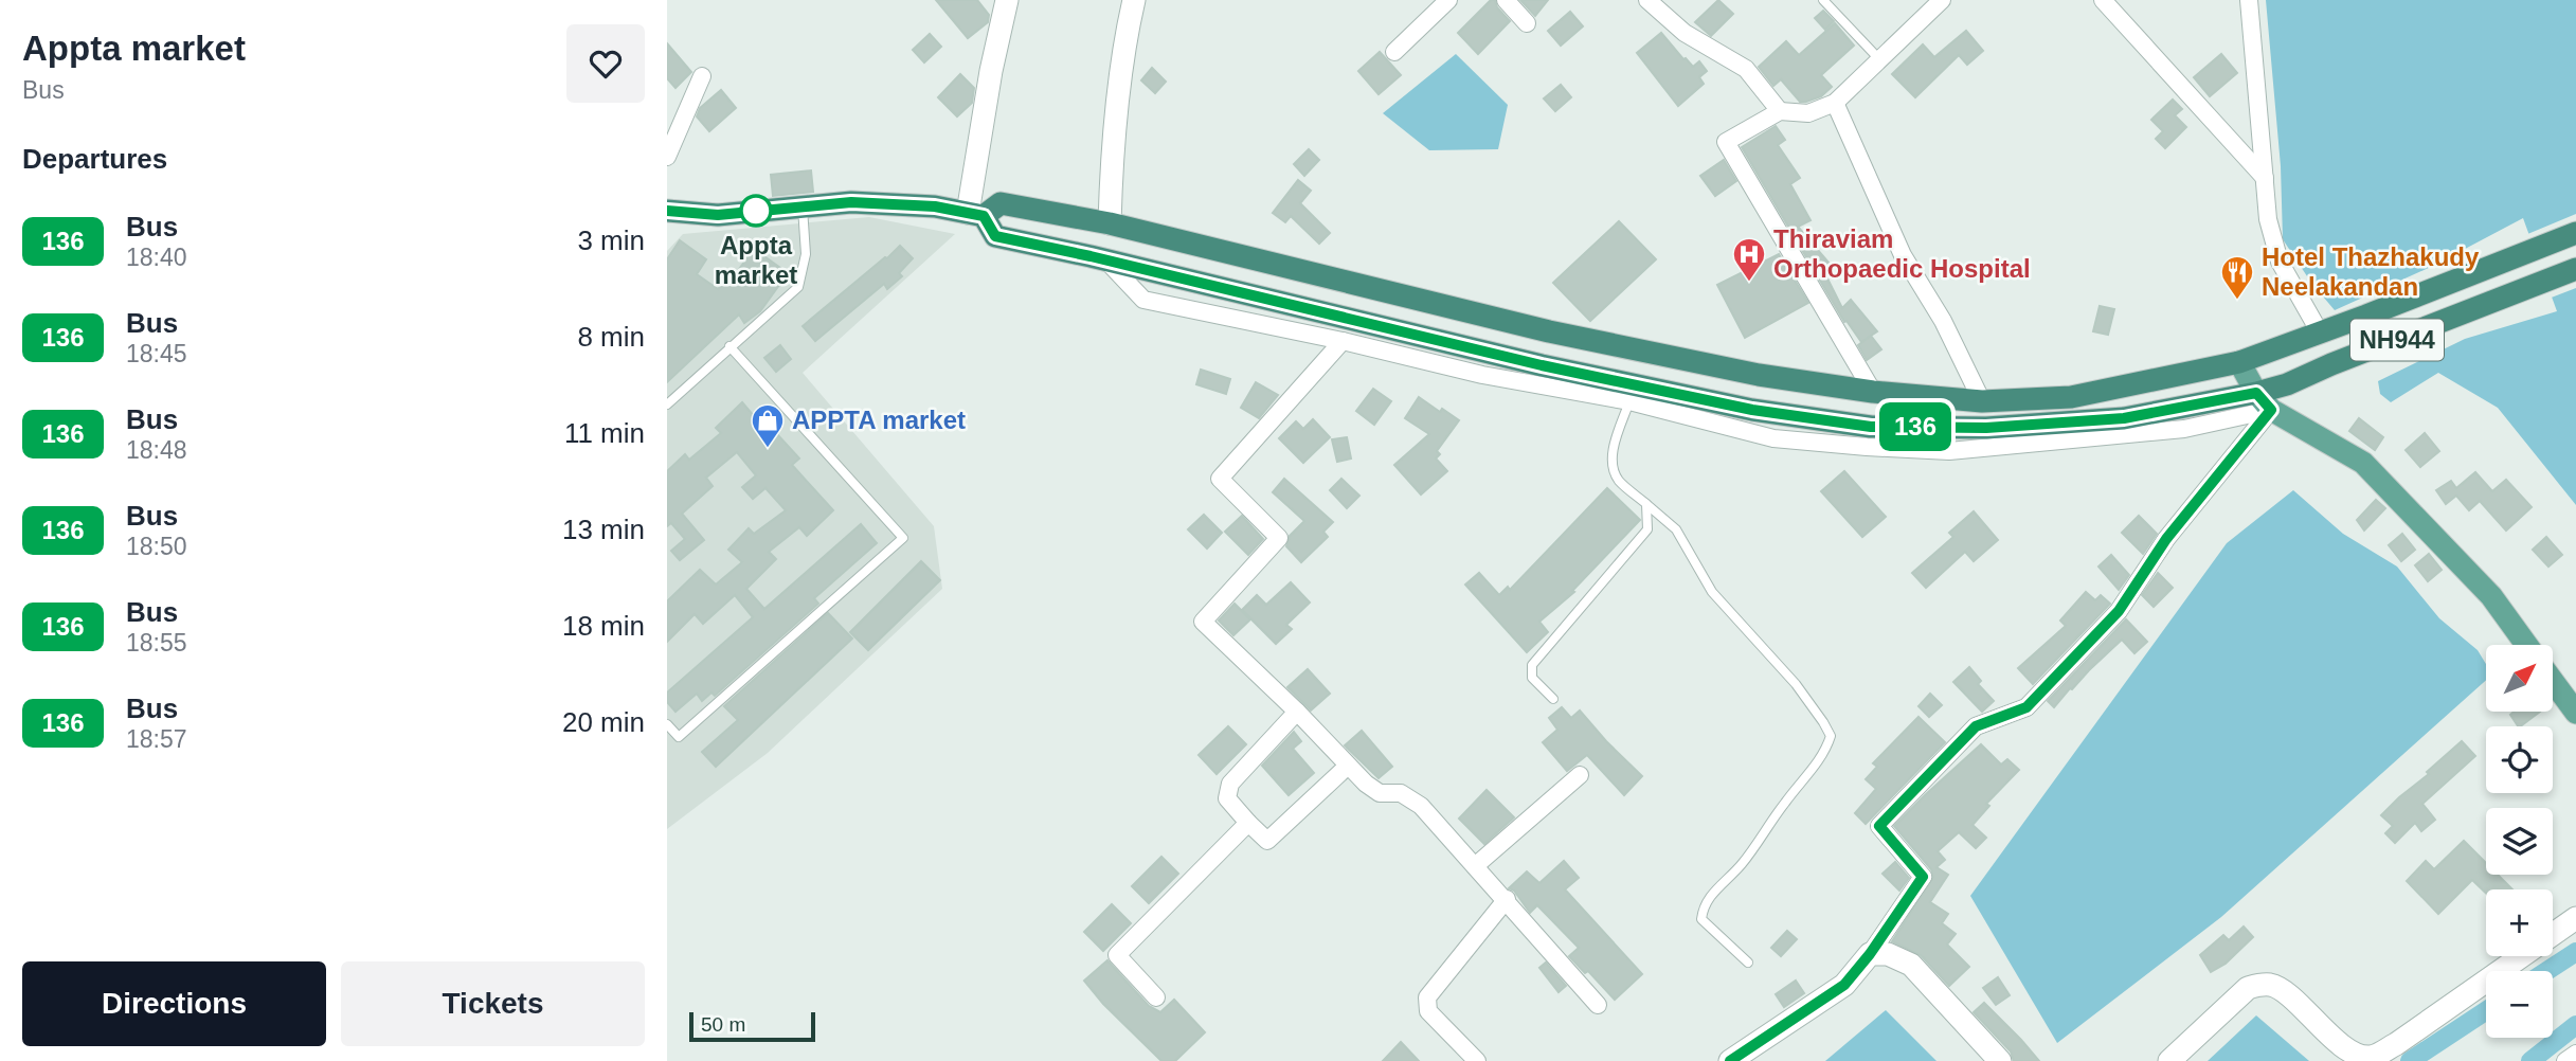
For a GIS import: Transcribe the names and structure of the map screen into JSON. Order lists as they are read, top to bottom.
{
  "streets": {
    "highway": ["NH944"]
  },
  "places": {
    "other": ["Appta market"],
    "hospital": ["Thiraviam Orthopaedic Hospital"],
    "restaurant": ["Hotel Thazhakudy Neelakandan"],
    "shop": ["APPTA market"]
  },
  "lines": ["bus line 136"],
  "scale_bar": "50 m",
  "north": "top right",
  "page": {
    "heading": [
      ["Appta market", "Bus"],
      "Departures"
    ],
    "on_map": "136",
    "list": [
      {
        "mark": "136",
        "name": "Bus",
        "note": "18:40",
        "value": "3 min"
      },
      {
        "mark": "136",
        "name": "Bus",
        "note": "18:45",
        "value": "8 min"
      },
      {
        "mark": "136",
        "name": "Bus",
        "note": "18:48",
        "value": "11 min"
      },
      {
        "mark": "136",
        "name": "Bus",
        "note": "18:50",
        "value": "13 min"
      },
      {
        "mark": "136",
        "name": "Bus",
        "note": "18:55",
        "value": "18 min"
      },
      {
        "mark": "136",
        "name": "Bus",
        "note": "18:57",
        "value": "20 min"
      }
    ],
    "map_buttons": ["+", "−"],
    "buttons": ["Directions", "Tickets"],
    "scale": "50 m"
  }
}
